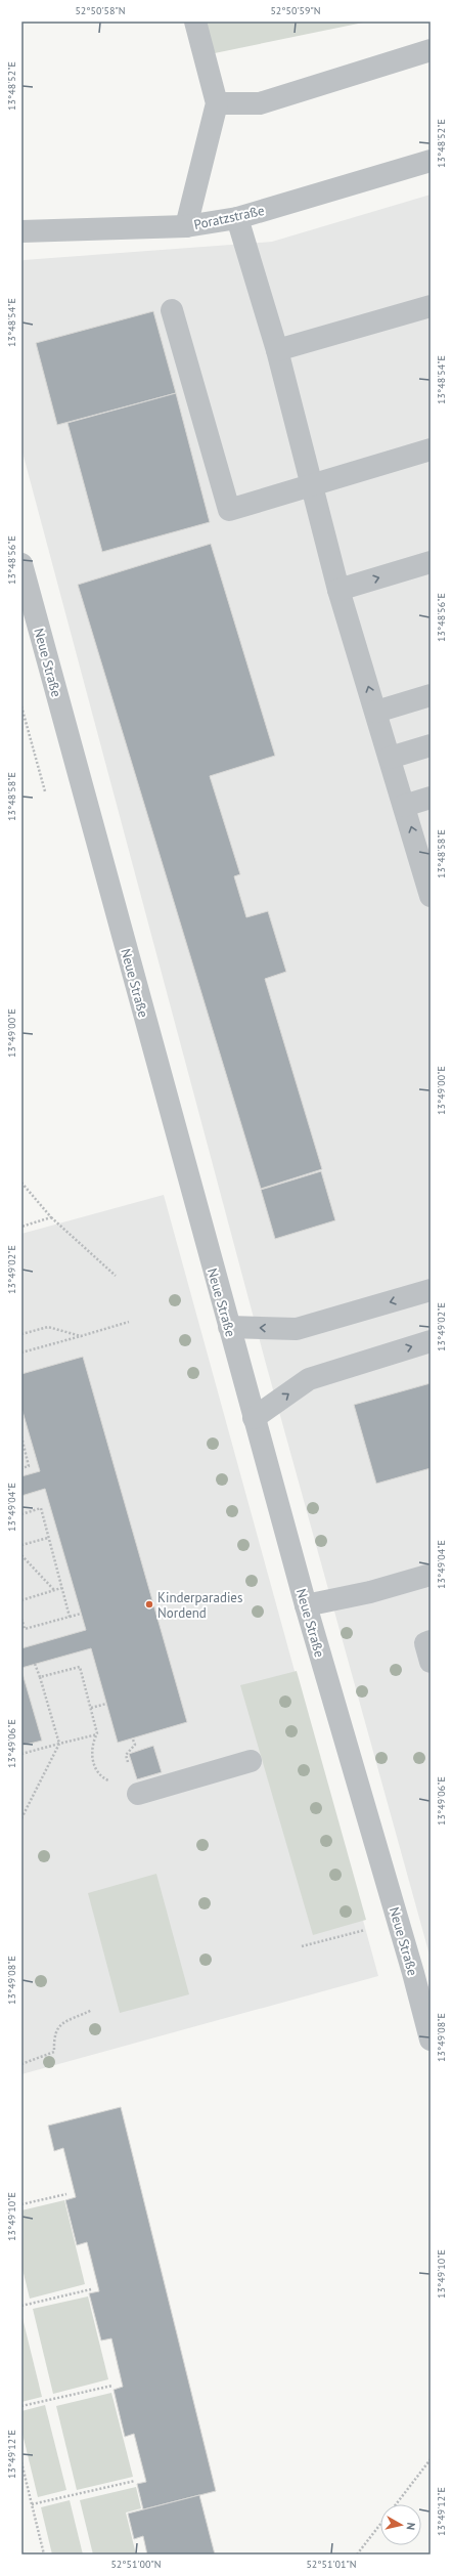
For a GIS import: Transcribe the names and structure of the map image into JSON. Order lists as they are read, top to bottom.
{
  "streets": {
    "street": ["Poratzstraße", "Neue Straße"]
  },
  "places": ["Kinderparadies Nordend"],
  "north": "right",
  "coordinates": [
    "52°50'58\"N",
    "52°50'59\"N",
    "13°48'52\"E",
    "13°48'54\"E",
    "13°48'56\"E",
    "13°48'58\"E",
    "13°49'00\"E",
    "13°49'02\"E",
    "13°49'04\"E",
    "13°49'06\"E",
    "13°49'08\"E",
    "13°49'10\"E",
    "13°49'12\"E",
    "52°51'00\"N",
    "52°51'01\"N"
  ]
}
